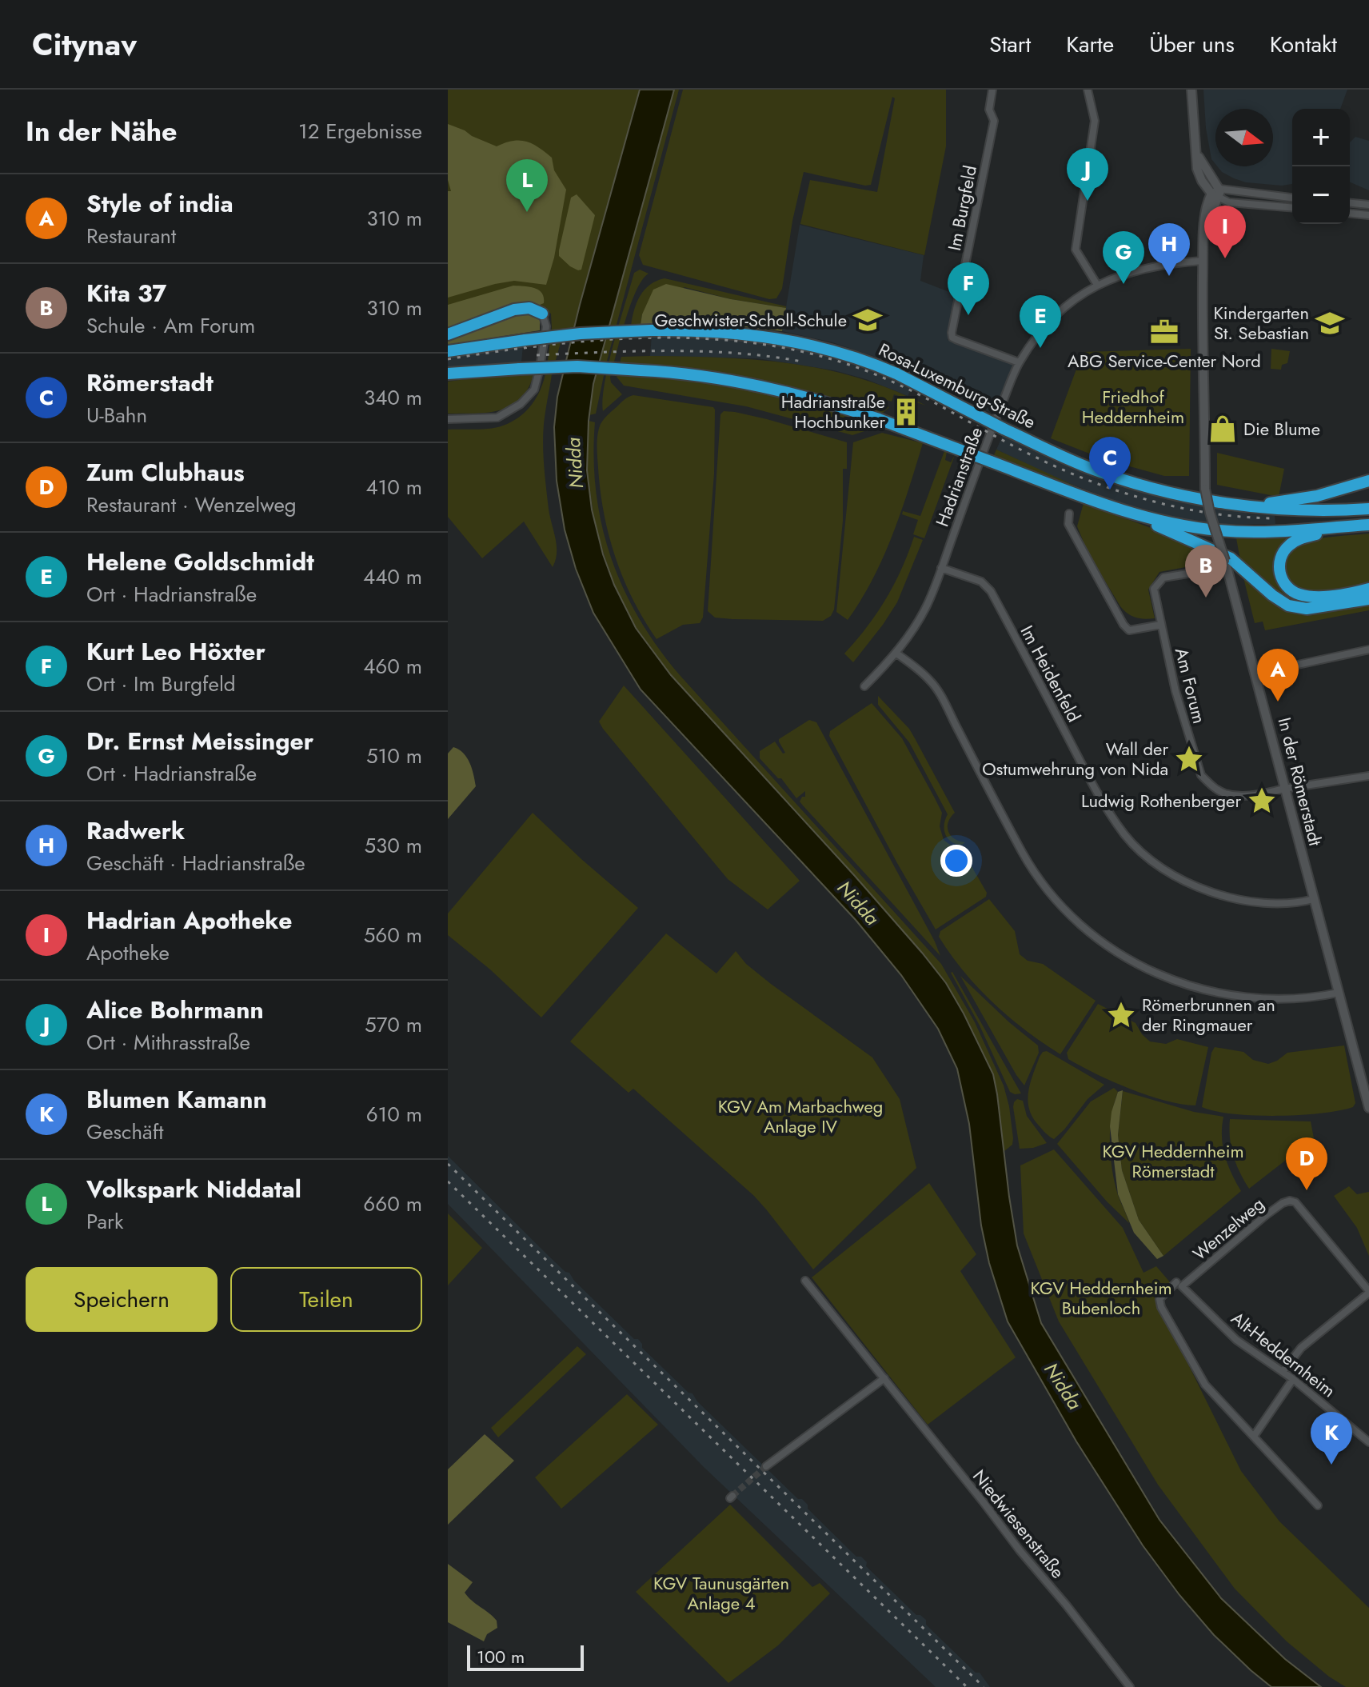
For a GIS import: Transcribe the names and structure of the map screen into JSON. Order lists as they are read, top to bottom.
{
  "streets": {
    "highway": ["Rosa-Luxemburg-Straße"],
    "street": [
      "Im Burgfeld",
      "Hadrianstraße",
      "Im Heidenfeld",
      "Am Forum",
      "In der Römerstadt",
      "Wenzelweg",
      "Alt-Heddernheim",
      "Niedwiesenstraße"
    ]
  },
  "crossings": [
    ["Im Burgfeld", "Hadrianstraße"],
    ["Hadrianstraße", "Im Heidenfeld"],
    ["Hadrianstraße", "In der Römerstadt"],
    ["Im Heidenfeld", "In der Römerstadt"],
    ["Am Forum", "In der Römerstadt"],
    ["Wenzelweg", "Alt-Heddernheim"]
  ],
  "water": ["Nidda"],
  "parks": [
    "Friedhof Heddernheim",
    "KGV Am Marbachweg Anlage IV",
    "KGV Heddernheim Römerstadt",
    "KGV Heddernheim Bubenloch",
    "KGV Taunusgärten Anlage 4"
  ],
  "places": {
    "school or university": ["Geschwister-Scholl-Schule", "Kindergarten St. Sebastian"],
    "office": ["ABG Service-Center Nord"],
    "building": ["Hadrianstraße Hochbunker"],
    "shop": ["Die Blume"],
    "place": ["Wall der Ostumwehrung von Nida", "Ludwig Rothenberger", "Römerbrunnen an der Ringmauer"]
  },
  "scale_bar": "100 m",
  "north": "right",
  "page": {
    "header": "Citynav",
    "nav": [
      "Start",
      "Karte",
      "Über uns",
      "Kontakt"
    ],
    "heading": ["In der Nähe", "12 Ergebnisse"],
    "map_buttons": ["+", "−"],
    "pins": [
      "J",
      "L",
      "I",
      "H",
      "G",
      "F",
      "E",
      "C",
      "B",
      "A",
      "D",
      "K"
    ],
    "list": [
      {
        "mark": "A",
        "name": "Style of india",
        "note": "Restaurant",
        "value": "310 m"
      },
      {
        "mark": "B",
        "name": "Kita 37",
        "note": "Schule · Am Forum",
        "value": "310 m"
      },
      {
        "mark": "C",
        "name": "Römerstadt",
        "note": "U-Bahn",
        "value": "340 m"
      },
      {
        "mark": "D",
        "name": "Zum Clubhaus",
        "note": "Restaurant · Wenzelweg",
        "value": "410 m"
      },
      {
        "mark": "E",
        "name": "Helene Goldschmidt",
        "note": "Ort · Hadrianstraße",
        "value": "440 m"
      },
      {
        "mark": "F",
        "name": "Kurt Leo Höxter",
        "note": "Ort · Im Burgfeld",
        "value": "460 m"
      },
      {
        "mark": "G",
        "name": "Dr. Ernst Meissinger",
        "note": "Ort · Hadrianstraße",
        "value": "510 m"
      },
      {
        "mark": "H",
        "name": "Radwerk",
        "note": "Geschäft · Hadrianstraße",
        "value": "530 m"
      },
      {
        "mark": "I",
        "name": "Hadrian Apotheke",
        "note": "Apotheke",
        "value": "560 m"
      },
      {
        "mark": "J",
        "name": "Alice Bohrmann",
        "note": "Ort · Mithrasstraße",
        "value": "570 m"
      },
      {
        "mark": "K",
        "name": "Blumen Kamann",
        "note": "Geschäft",
        "value": "610 m"
      },
      {
        "mark": "L",
        "name": "Volkspark Niddatal",
        "note": "Park",
        "value": "660 m"
      }
    ],
    "buttons": ["Speichern", "Teilen"],
    "scale": "100 m"
  }
}
